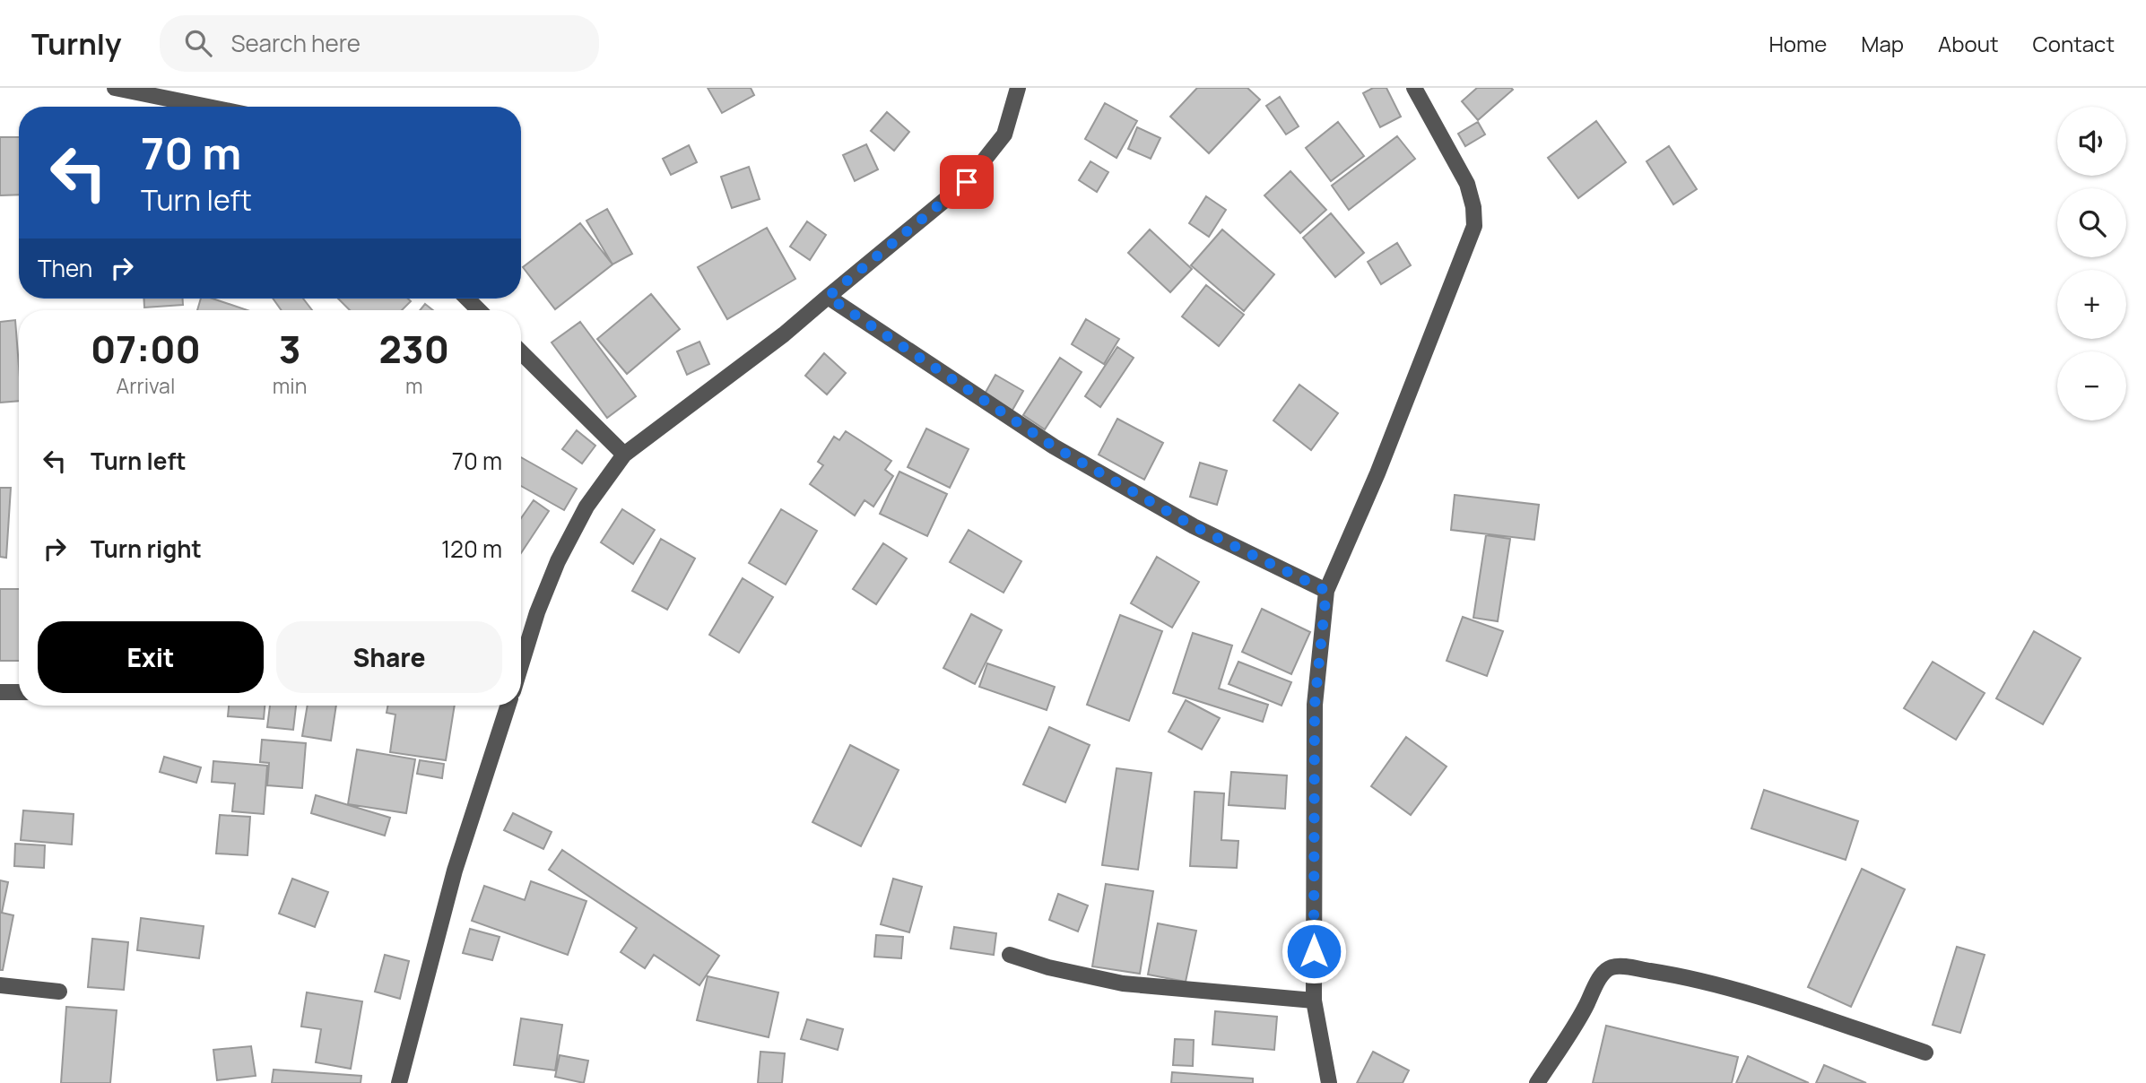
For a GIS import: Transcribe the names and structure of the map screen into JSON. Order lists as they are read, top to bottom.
{
  "page": {
    "header": "Turnly",
    "search": "Search here",
    "nav": [
      "Home",
      "Map",
      "About",
      "Contact"
    ],
    "map_buttons": ["+", "−"],
    "turn": ["70 m", "Turn left"],
    "then": "Then",
    "eta": [
      "07:00",
      "Arrival",
      "3",
      "min",
      "230",
      "m"
    ],
    "list": [
      {
        "name": "Turn left",
        "value": "70 m"
      },
      {
        "name": "Turn right",
        "value": "120 m"
      }
    ],
    "buttons": ["Exit", "Share"]
  }
}
